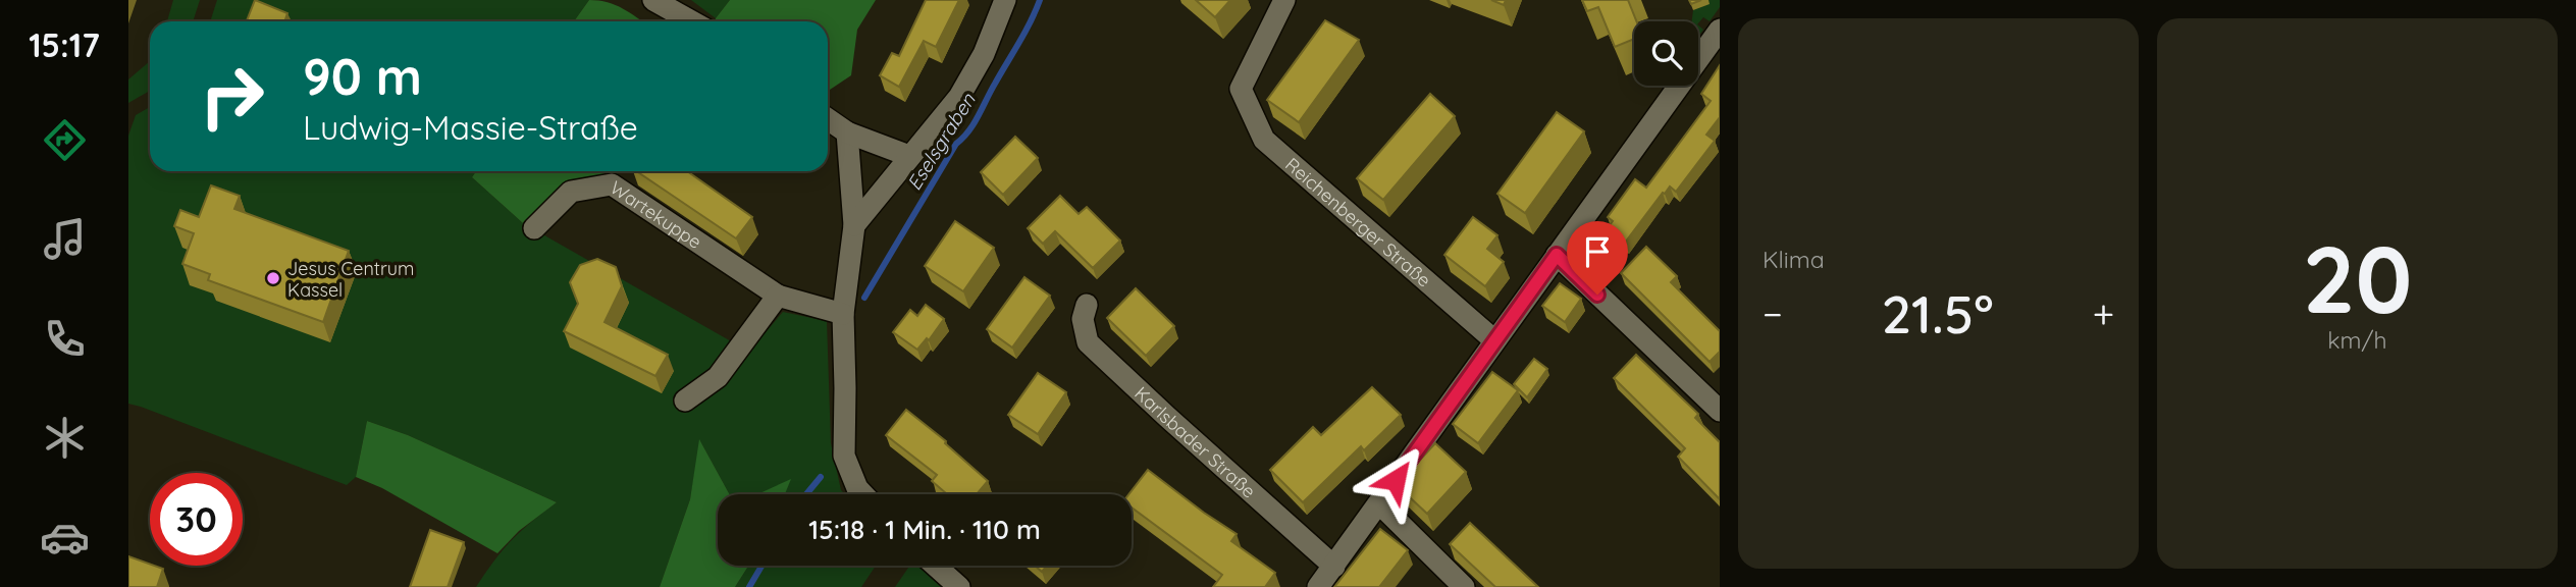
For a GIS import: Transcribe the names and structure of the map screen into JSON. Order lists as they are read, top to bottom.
{
  "streets": {
    "street": ["Wartekuppe", "Reichenberger Straße", "Karlsbader Straße"]
  },
  "water": ["Eselsgraben"],
  "places": ["Jesus Centrum Kassel"],
  "page": {
    "tabs": "15:17",
    "tile": [
      "Klima",
      ["20", "km/h"]
    ],
    "turn": ["90 m", "Ludwig-Massie-Straße"],
    "heat": ["−", "21.5°", "+"],
    "limit": "30",
    "trip": "15:18 · 1 Min. · 110 m"
  }
}
